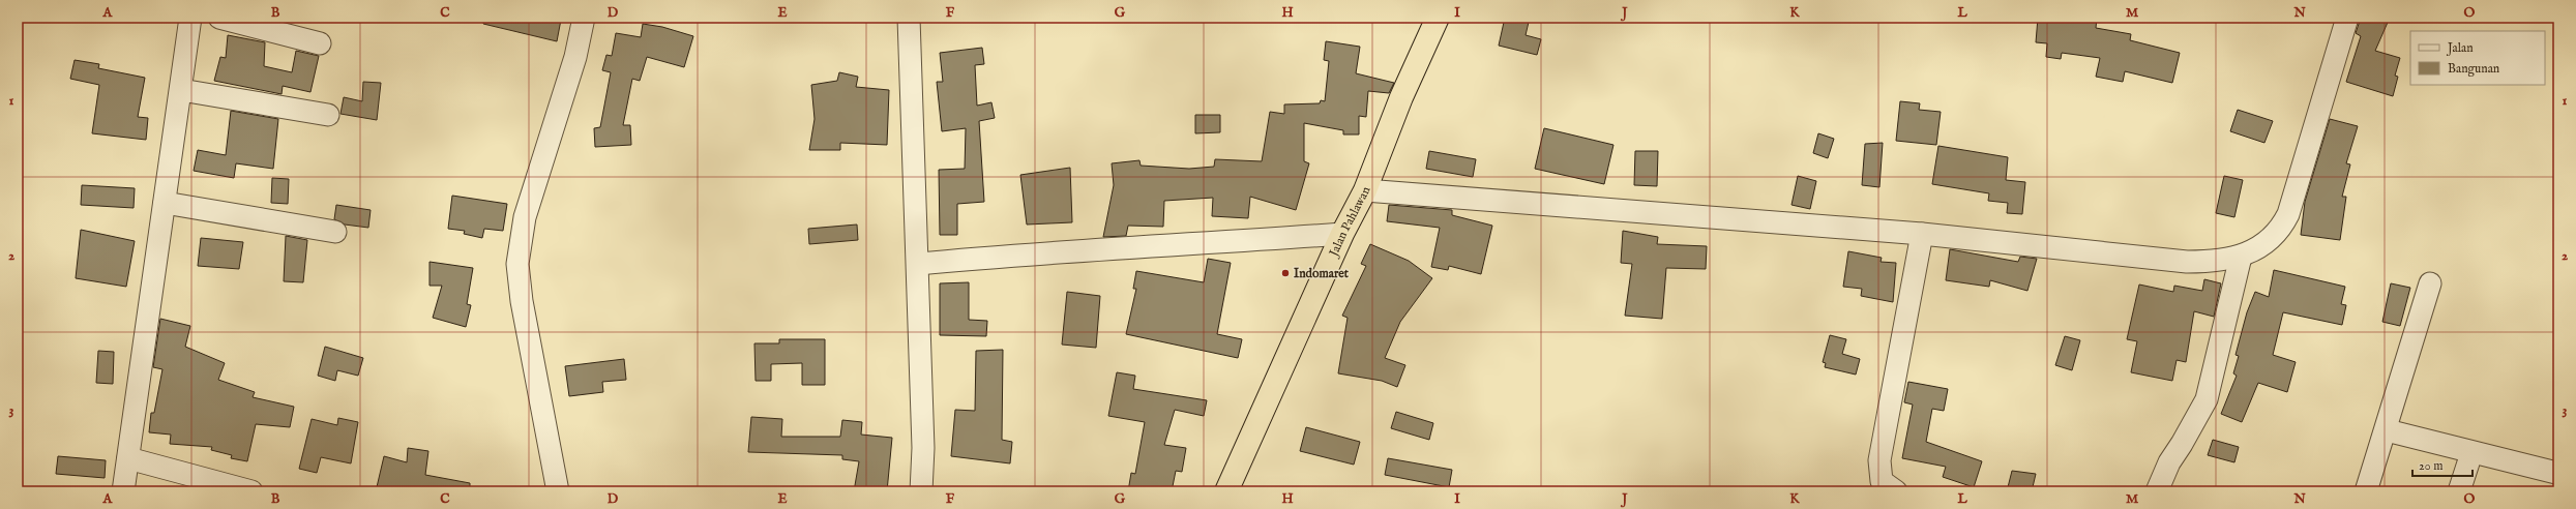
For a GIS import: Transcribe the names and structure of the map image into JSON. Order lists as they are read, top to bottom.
{
  "streets": {
    "highway": ["Jalan Pahlawan"]
  },
  "places": ["Indomaret"],
  "legend": ["Jalan", "Bangunan"],
  "scale_bar": "20 m",
  "grid": {
    "columns": [
      "A",
      "B",
      "C",
      "D",
      "E",
      "F",
      "G",
      "H",
      "I",
      "J",
      "K",
      "L",
      "M",
      "N",
      "O"
    ],
    "rows": ["1", "2", "3"]
  }
}
